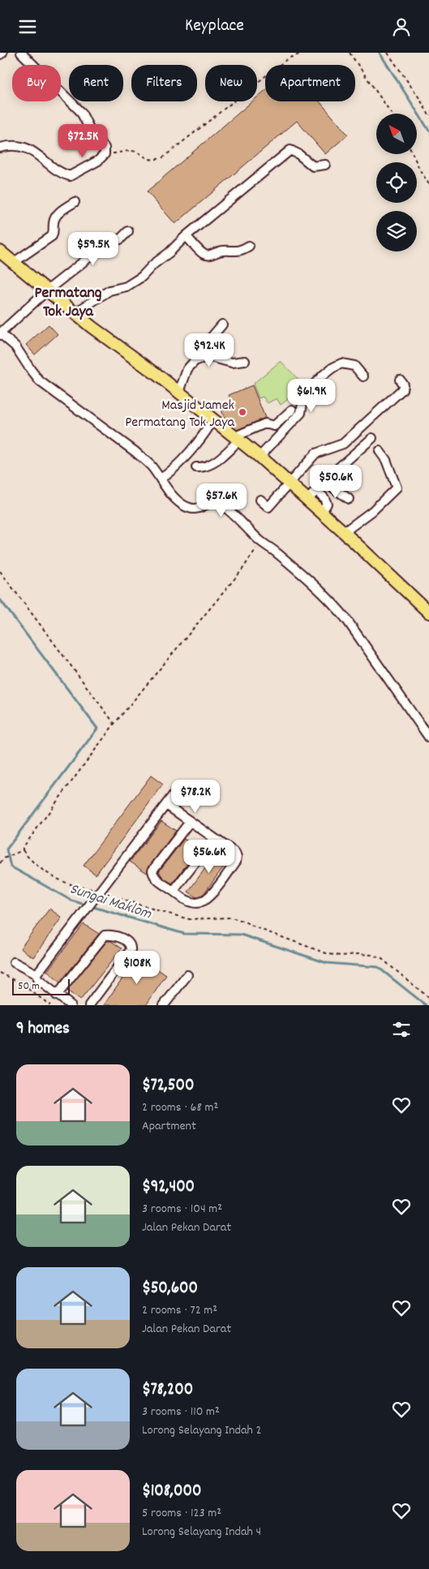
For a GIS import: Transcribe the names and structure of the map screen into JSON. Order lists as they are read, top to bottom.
{
  "districts": ["Permatang Tok Jaya"],
  "water": ["Sungai Maklom"],
  "places": ["Masjid Jamek Permatang Tok Jaya"],
  "scale_bar": "50 m",
  "north": "top left",
  "page": {
    "header": "Keyplace",
    "chip": [
      "Buy",
      "Rent",
      "Filters",
      "New",
      "Apartment"
    ],
    "price": [
      "$72.5K",
      "$59.5K",
      "$92.4K",
      "$61.9K",
      "$50.6K",
      "$57.6K",
      "$78.2K",
      "$56.6K",
      "$108K"
    ],
    "scale": "50 m",
    "heading": "9 homes",
    "list": [
      {
        "name": "$72,500",
        "note": "2 rooms · 68 m² · Apartment"
      },
      {
        "name": "$92,400",
        "note": "3 rooms · 104 m² · Jalan Pekan Darat"
      },
      {
        "name": "$50,600",
        "note": "2 rooms · 72 m² · Jalan Pekan Darat"
      },
      {
        "name": "$78,200",
        "note": "3 rooms · 110 m² · Lorong Selayang Indah 2"
      },
      {
        "name": "$108,000",
        "note": "5 rooms · 123 m² · Lorong Selayang Indah 4"
      }
    ]
  }
}
